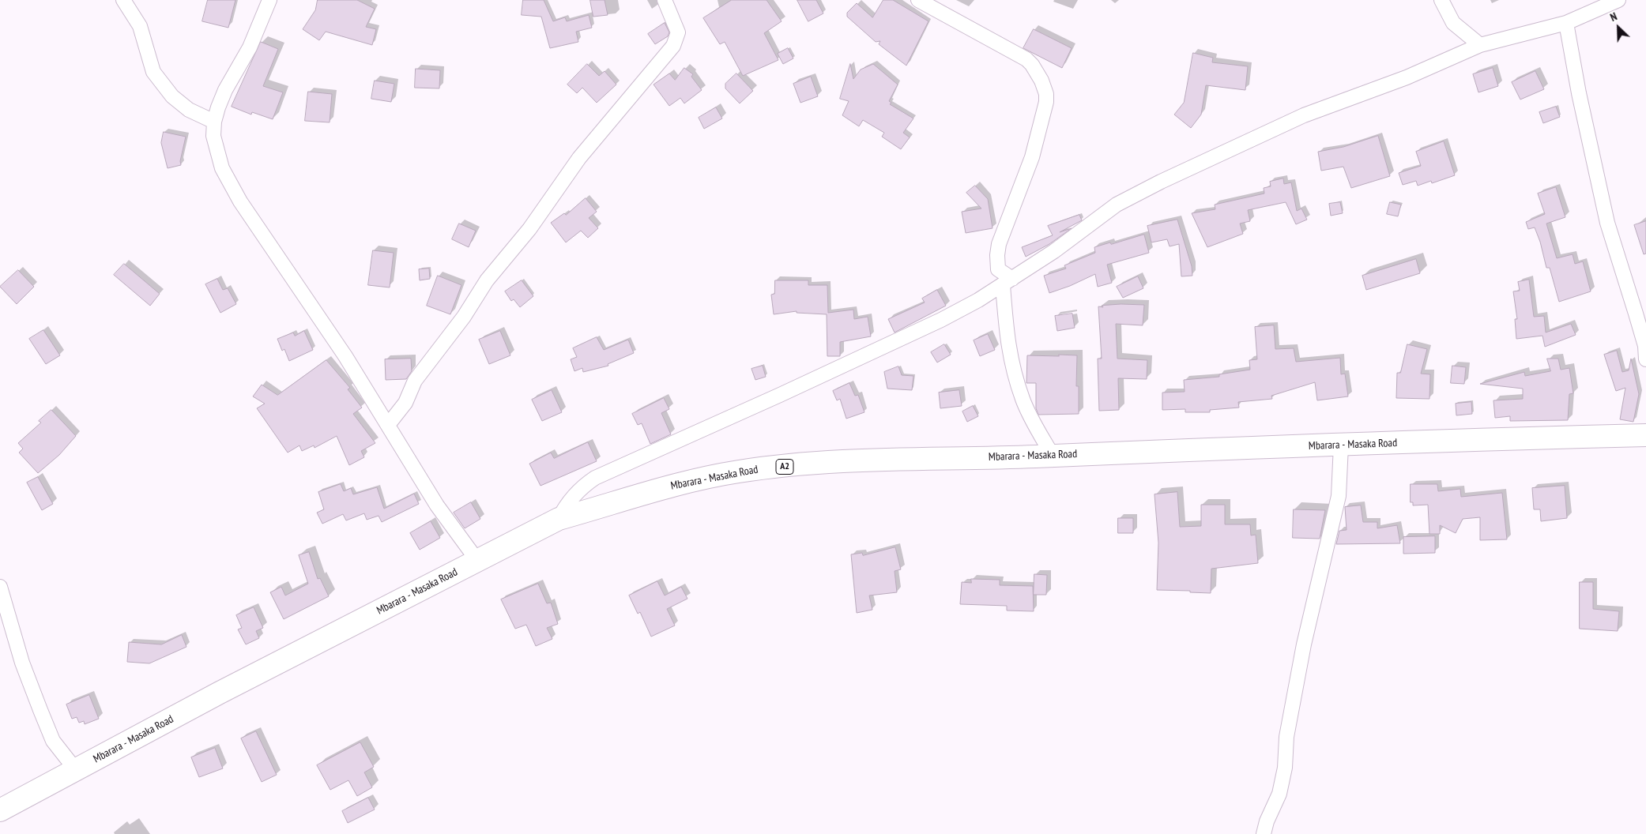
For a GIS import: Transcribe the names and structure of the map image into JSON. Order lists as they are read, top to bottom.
{
  "streets": {
    "highway": ["Mbarara - Masaka Road", "A2"]
  },
  "north": "top left"
}
